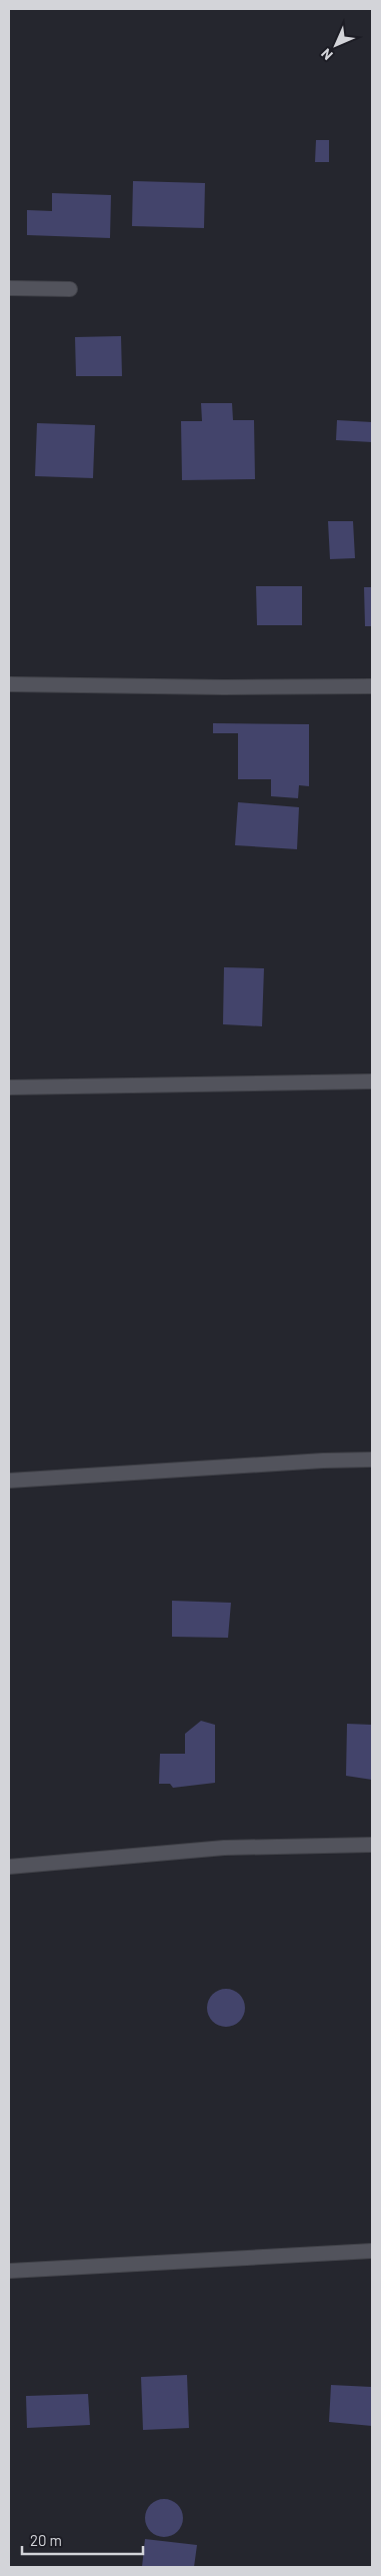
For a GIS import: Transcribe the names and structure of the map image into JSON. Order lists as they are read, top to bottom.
{
  "scale_bar": "20 m",
  "north": "bottom left"
}
